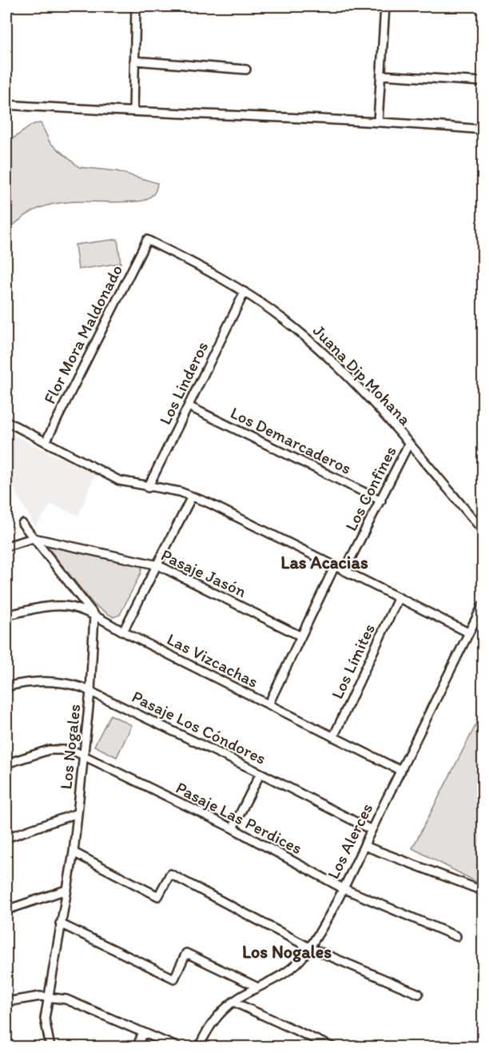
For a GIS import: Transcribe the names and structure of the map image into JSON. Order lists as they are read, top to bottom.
{
  "streets": {
    "street": [
      "Flor Mora Maldonado",
      "Juana Dip Mohana",
      "Los Linderos",
      "Los Demarcaderos",
      "Los Confines",
      "Pasaje Jasón",
      "Las Vizcachas",
      "Los Límites",
      "Pasaje Los Cóndores",
      "Los Nogales",
      "Pasaje Las Perdices",
      "Los Alerces"
    ]
  },
  "crossings": [
    ["Flor Mora Maldonado", "Juana Dip Mohana"],
    ["Juana Dip Mohana", "Los Linderos"],
    ["Juana Dip Mohana", "Los Confines"],
    ["Los Linderos", "Los Demarcaderos"],
    ["Los Demarcaderos", "Los Confines"],
    ["Las Vizcachas", "Los Límites"],
    ["Las Vizcachas", "Los Nogales"],
    ["Las Vizcachas", "Los Alerces"],
    ["Pasaje Los Cóndores", "Los Nogales"],
    ["Pasaje Los Cóndores", "Los Alerces"],
    ["Los Nogales", "Pasaje Las Perdices"],
    ["Pasaje Las Perdices", "Los Alerces"]
  ],
  "districts": ["Las Acacias", "Los Nogales"]
}
